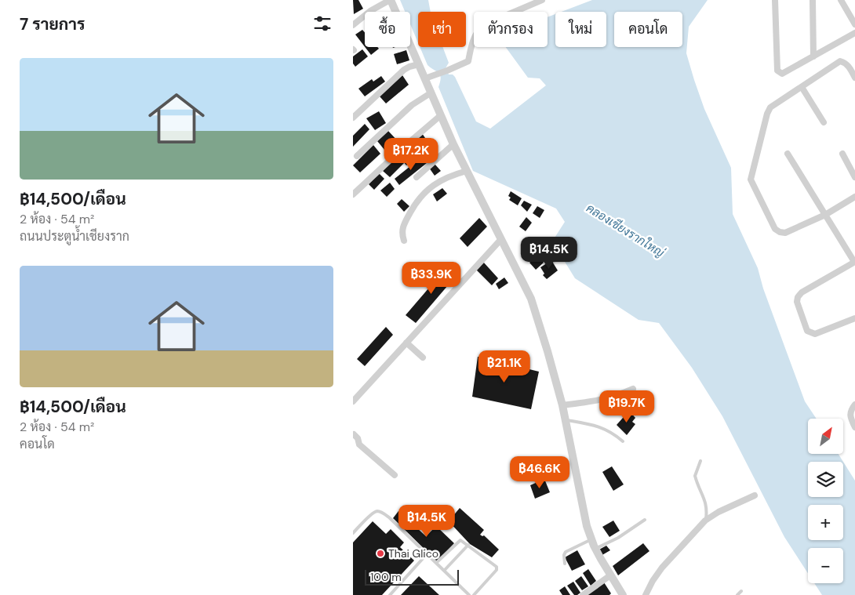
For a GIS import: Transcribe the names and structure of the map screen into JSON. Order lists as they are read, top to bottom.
{
  "water": ["คลองเชียงรากใหญ่"],
  "places": ["Thai Glico"],
  "scale_bar": "100 m",
  "north": "top right",
  "page": {
    "heading": "7 รายการ",
    "chip": [
      "ซื้อ",
      "เช่า",
      "ตัวกรอง",
      "ใหม่",
      "คอนโด"
    ],
    "list": [
      {
        "name": "฿14,500/เดือน",
        "note": "2 ห้อง · 54 m² · ถนนประตูน้ำเชียงราก"
      },
      {
        "name": "฿14,500/เดือน",
        "note": "2 ห้อง · 54 m² · คอนโด"
      }
    ],
    "price": [
      "฿17.2K",
      "฿14.5K",
      "฿33.9K",
      "฿21.1K",
      "฿19.7K",
      "฿46.6K",
      "฿14.5K"
    ],
    "map_buttons": ["+", "−"],
    "scale": "100 m"
  }
}
